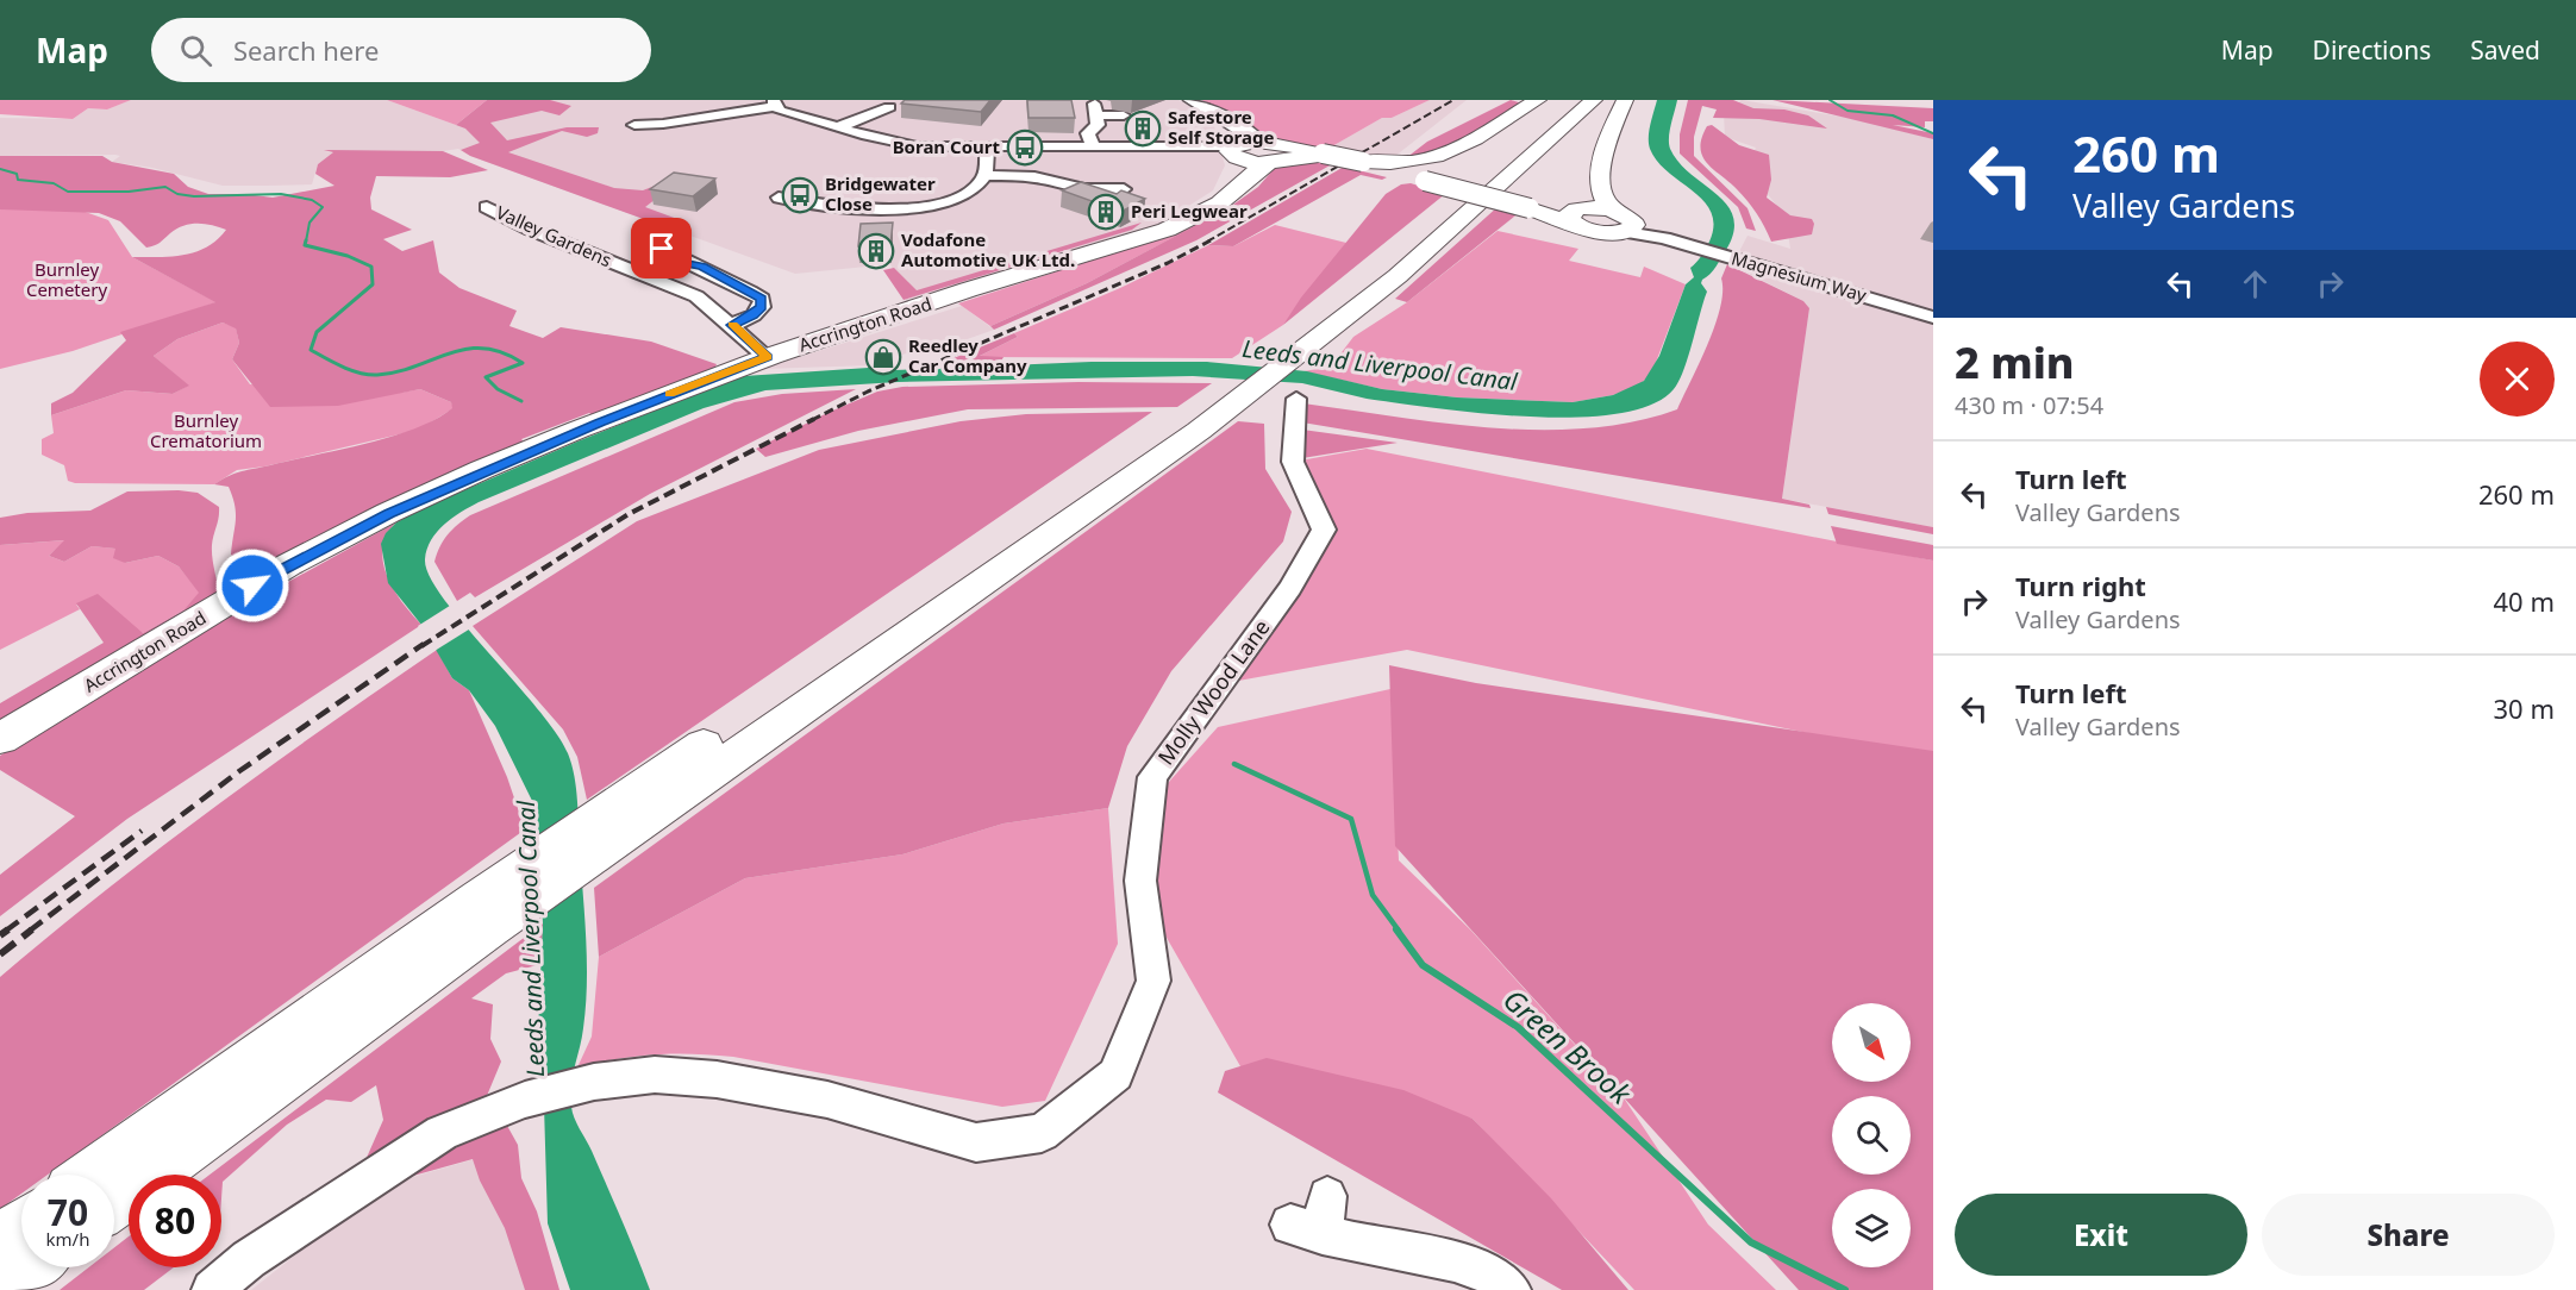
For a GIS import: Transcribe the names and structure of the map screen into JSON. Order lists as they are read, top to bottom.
{
  "streets": {
    "highway": ["Accrington Road"],
    "street": ["Valley Gardens", "Magnesium Way", "Molly Wood Lane"]
  },
  "crossings": [
    ["Valley Gardens", "Accrington Road"]
  ],
  "water": ["Leeds and Liverpool Canal", "Green Brook"],
  "parks": ["Burnley Cemetery", "Burnley Crematorium"],
  "places": {
    "building": ["Safestore Self Storage", "Peri Legwear", "Vodafone Automotive UK Ltd."],
    "bus stop": ["Boran Court", "Bridgewater Close"],
    "shop": ["Reedley Car Company"]
  },
  "north": "bottom right",
  "page": {
    "header": "Map",
    "search": "Search here",
    "nav": ["Map", "Directions", "Saved"],
    "turn": ["260 m", "Valley Gardens"],
    "heading": ["2 min", "430 m · 07:54"],
    "list": [
      {
        "name": "Turn left",
        "note": "Valley Gardens",
        "value": "260 m"
      },
      {
        "name": "Turn right",
        "note": "Valley Gardens",
        "value": "40 m"
      },
      {
        "name": "Turn left",
        "note": "Valley Gardens",
        "value": "30 m"
      }
    ],
    "speed": "70 km/h",
    "limit": "80",
    "buttons": ["Exit", "Share"]
  }
}
